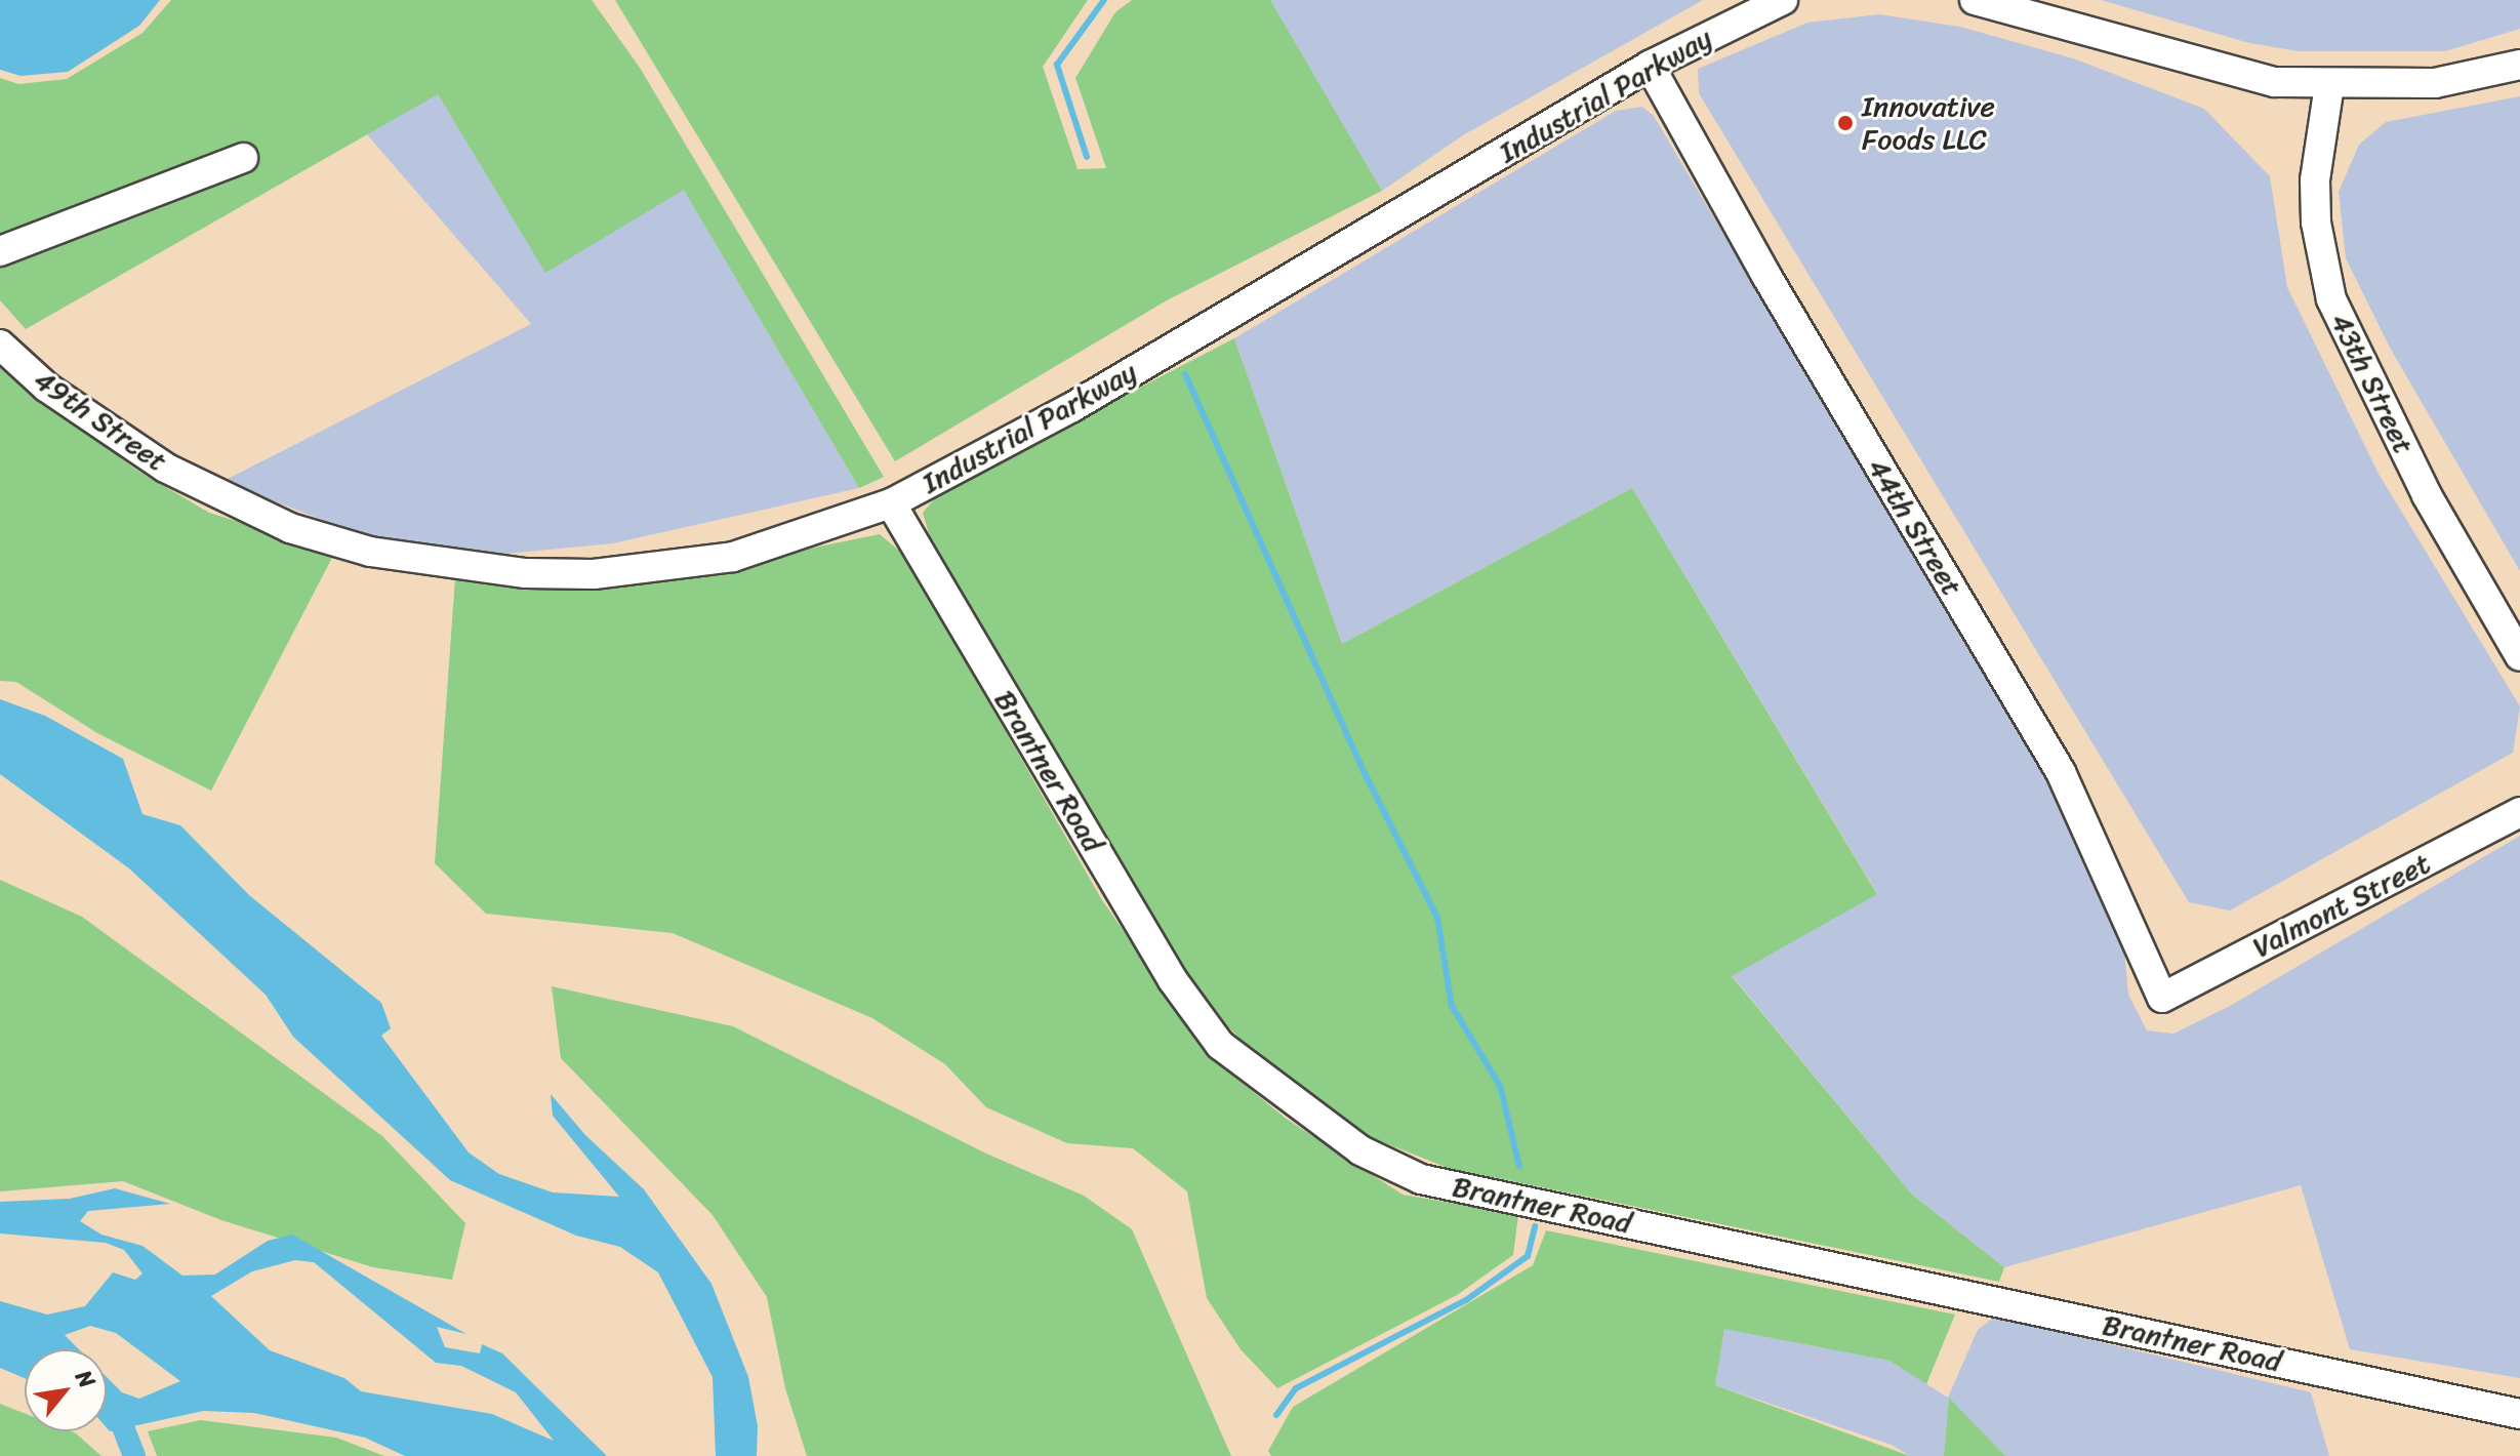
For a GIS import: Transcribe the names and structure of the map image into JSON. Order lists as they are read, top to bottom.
{
  "streets": {
    "street": [
      "Industrial Parkway",
      "43th Street",
      "49th Street",
      "44th Street",
      "Brantner Road",
      "Valmont Street"
    ]
  },
  "crossings": [
    ["Industrial Parkway", "49th Street"],
    ["Industrial Parkway", "44th Street"],
    ["Industrial Parkway", "Brantner Road"],
    ["44th Street", "Valmont Street"]
  ],
  "places": ["Innovative Foods LLC"],
  "north": "top right"
}
